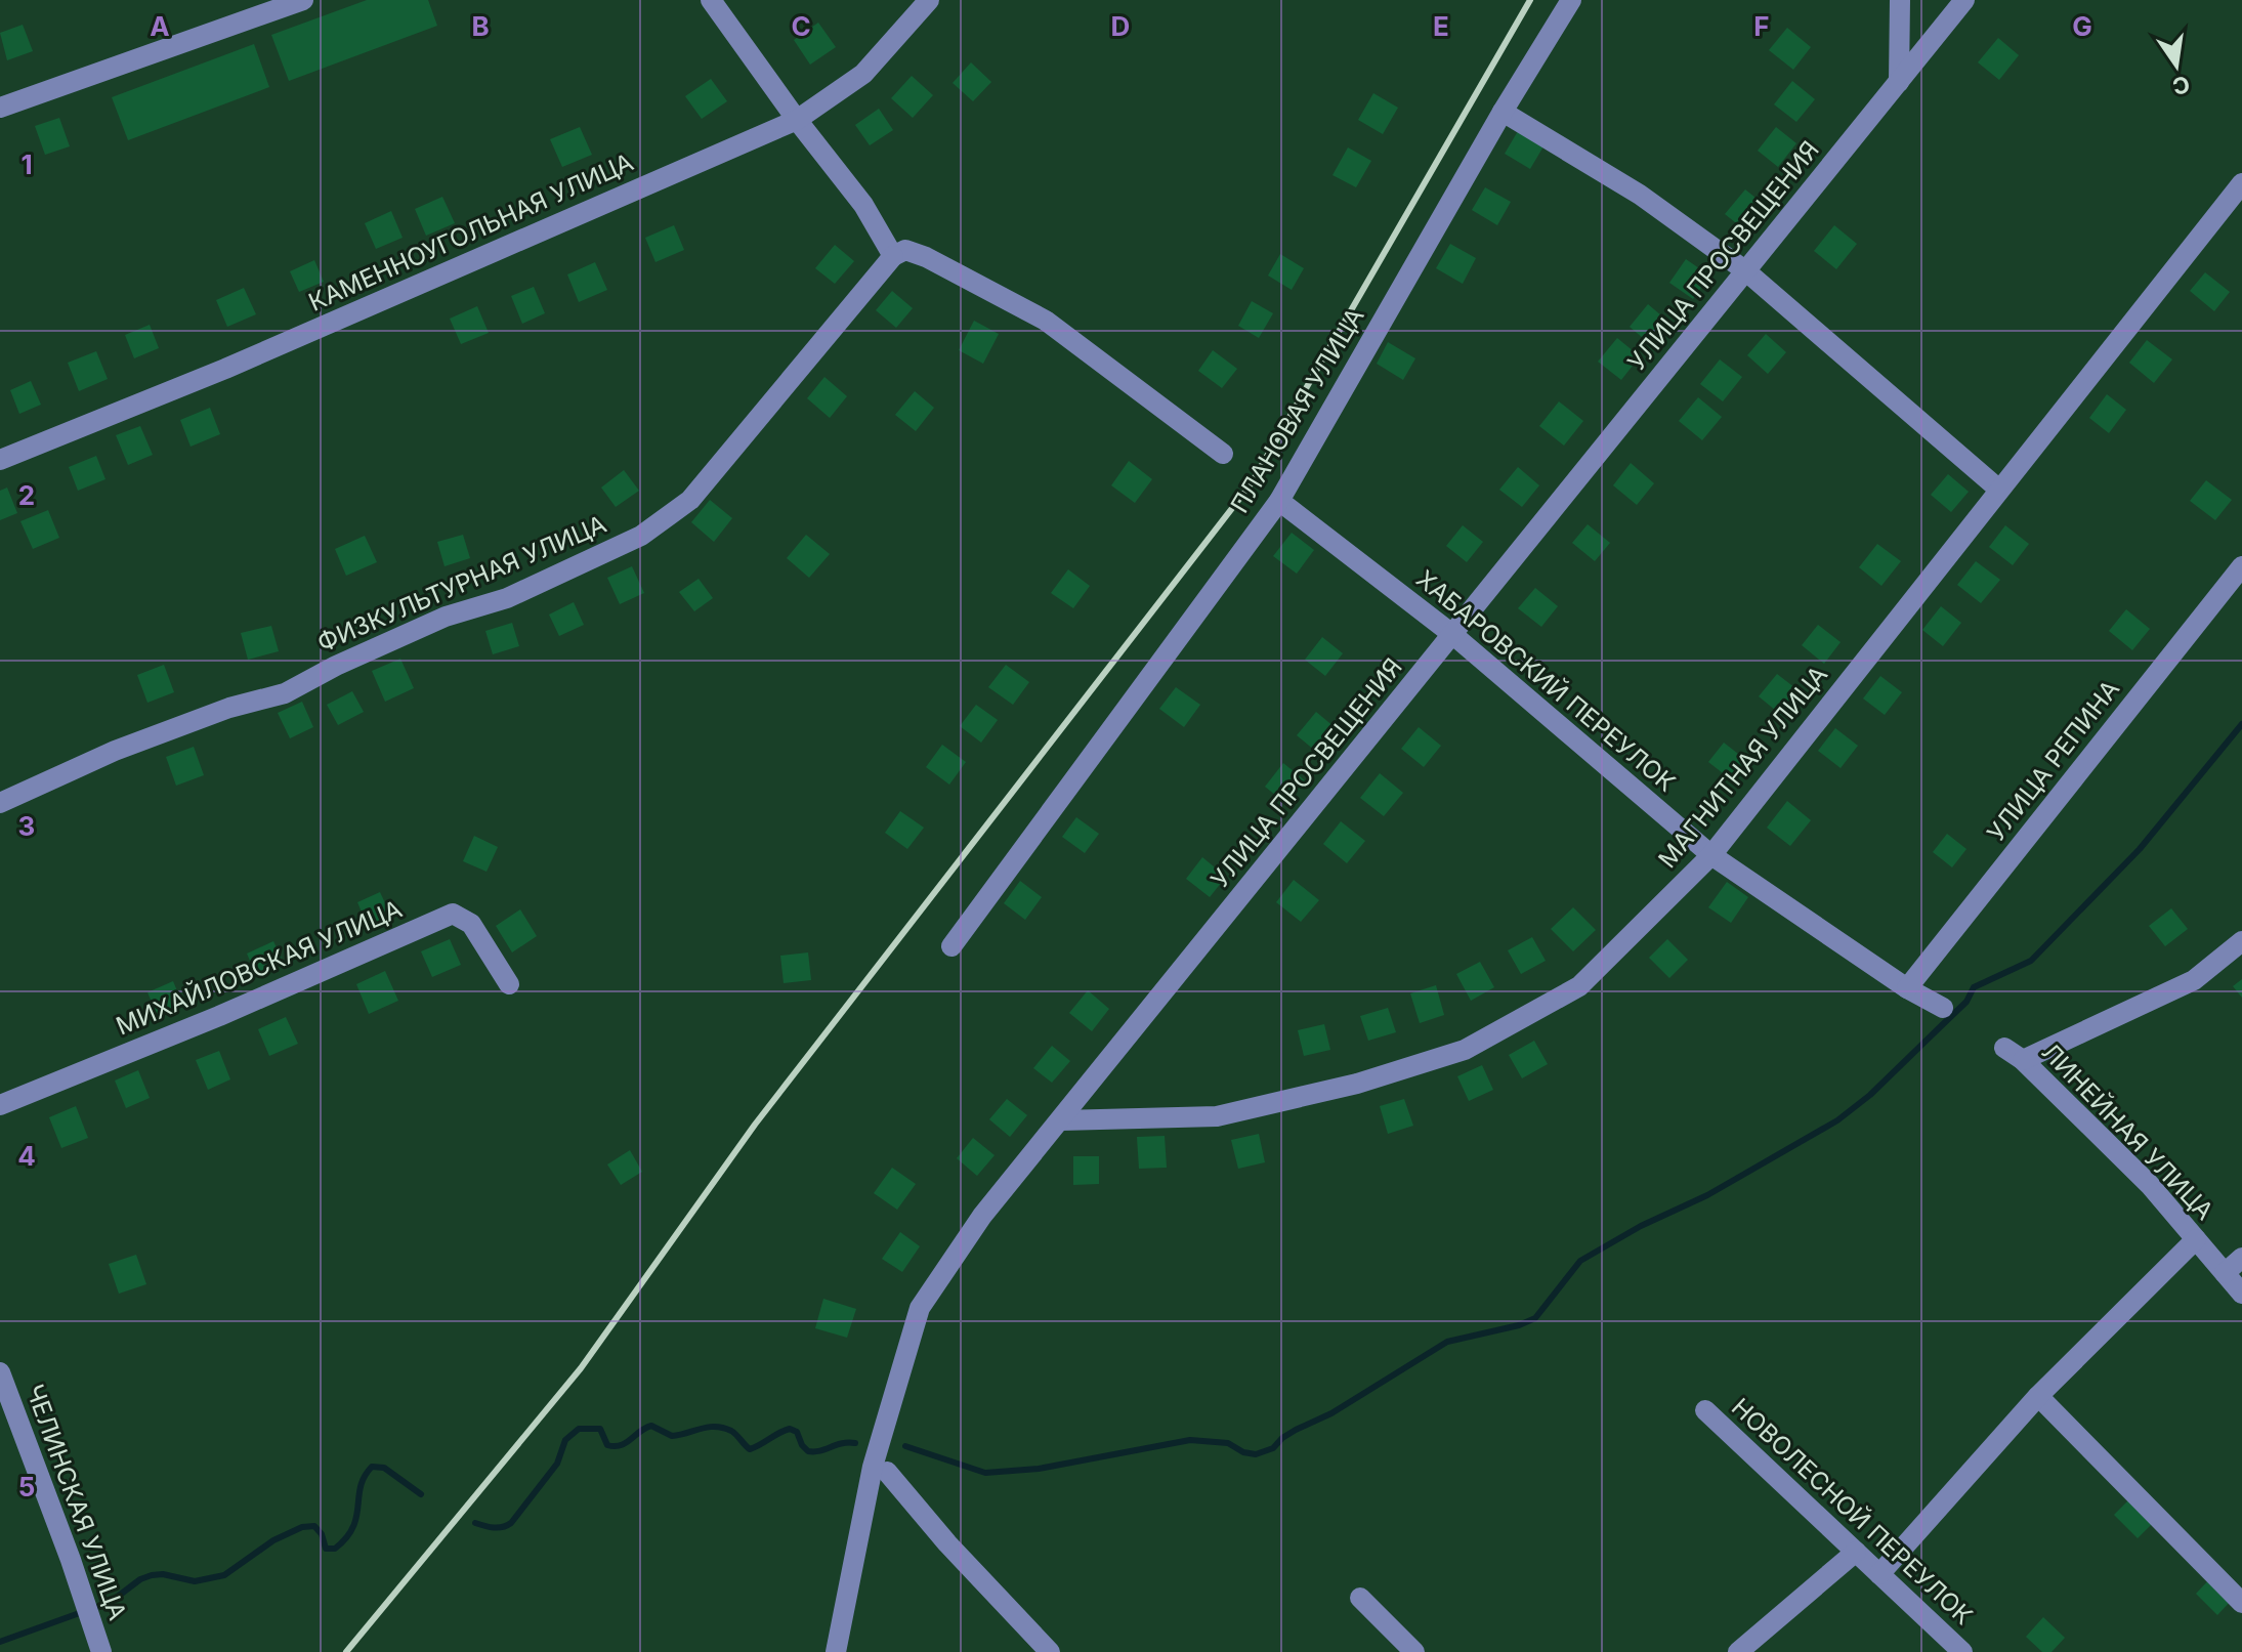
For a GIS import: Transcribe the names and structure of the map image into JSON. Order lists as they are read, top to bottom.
{
  "streets": {
    "street": [
      "КАМЕННОУГОЛЬНАЯ УЛИЦА",
      "УЛИЦА ПРОСВЕЩЕНИЯ",
      "ПЛАНОВАЯ УЛИЦА",
      "ФИЗКУЛЬТУРНАЯ УЛИЦА",
      "ХАБАРОВСКИЙ ПЕРЕУЛОК",
      "УЛИЦА РЕПИНА",
      "МАГНИТНАЯ УЛИЦА",
      "МИХАЙЛОВСКАЯ УЛИЦА",
      "ЛИНЕЙНАЯ УЛИЦА",
      "ЧЕЛИНСКАЯ УЛИЦА",
      "НОВОЛЕСНОЙ ПЕРЕУЛОК"
    ]
  },
  "crossings": [
    ["УЛИЦА ПРОСВЕЩЕНИЯ", "ХАБАРОВСКИЙ ПЕРЕУЛОК"],
    ["УЛИЦА ПРОСВЕЩЕНИЯ", "МАГНИТНАЯ УЛИЦА"],
    ["ПЛАНОВАЯ УЛИЦА", "ХАБАРОВСКИЙ ПЕРЕУЛОК"],
    ["ХАБАРОВСКИЙ ПЕРЕУЛОК", "УЛИЦА РЕПИНА"],
    ["ХАБАРОВСКИЙ ПЕРЕУЛОК", "МАГНИТНАЯ УЛИЦА"]
  ],
  "north": "bottom",
  "grid": {
    "columns": [
      "A",
      "B",
      "C",
      "D",
      "E",
      "F",
      "G"
    ],
    "rows": [
      "1",
      "2",
      "3",
      "4",
      "5"
    ]
  }
}
